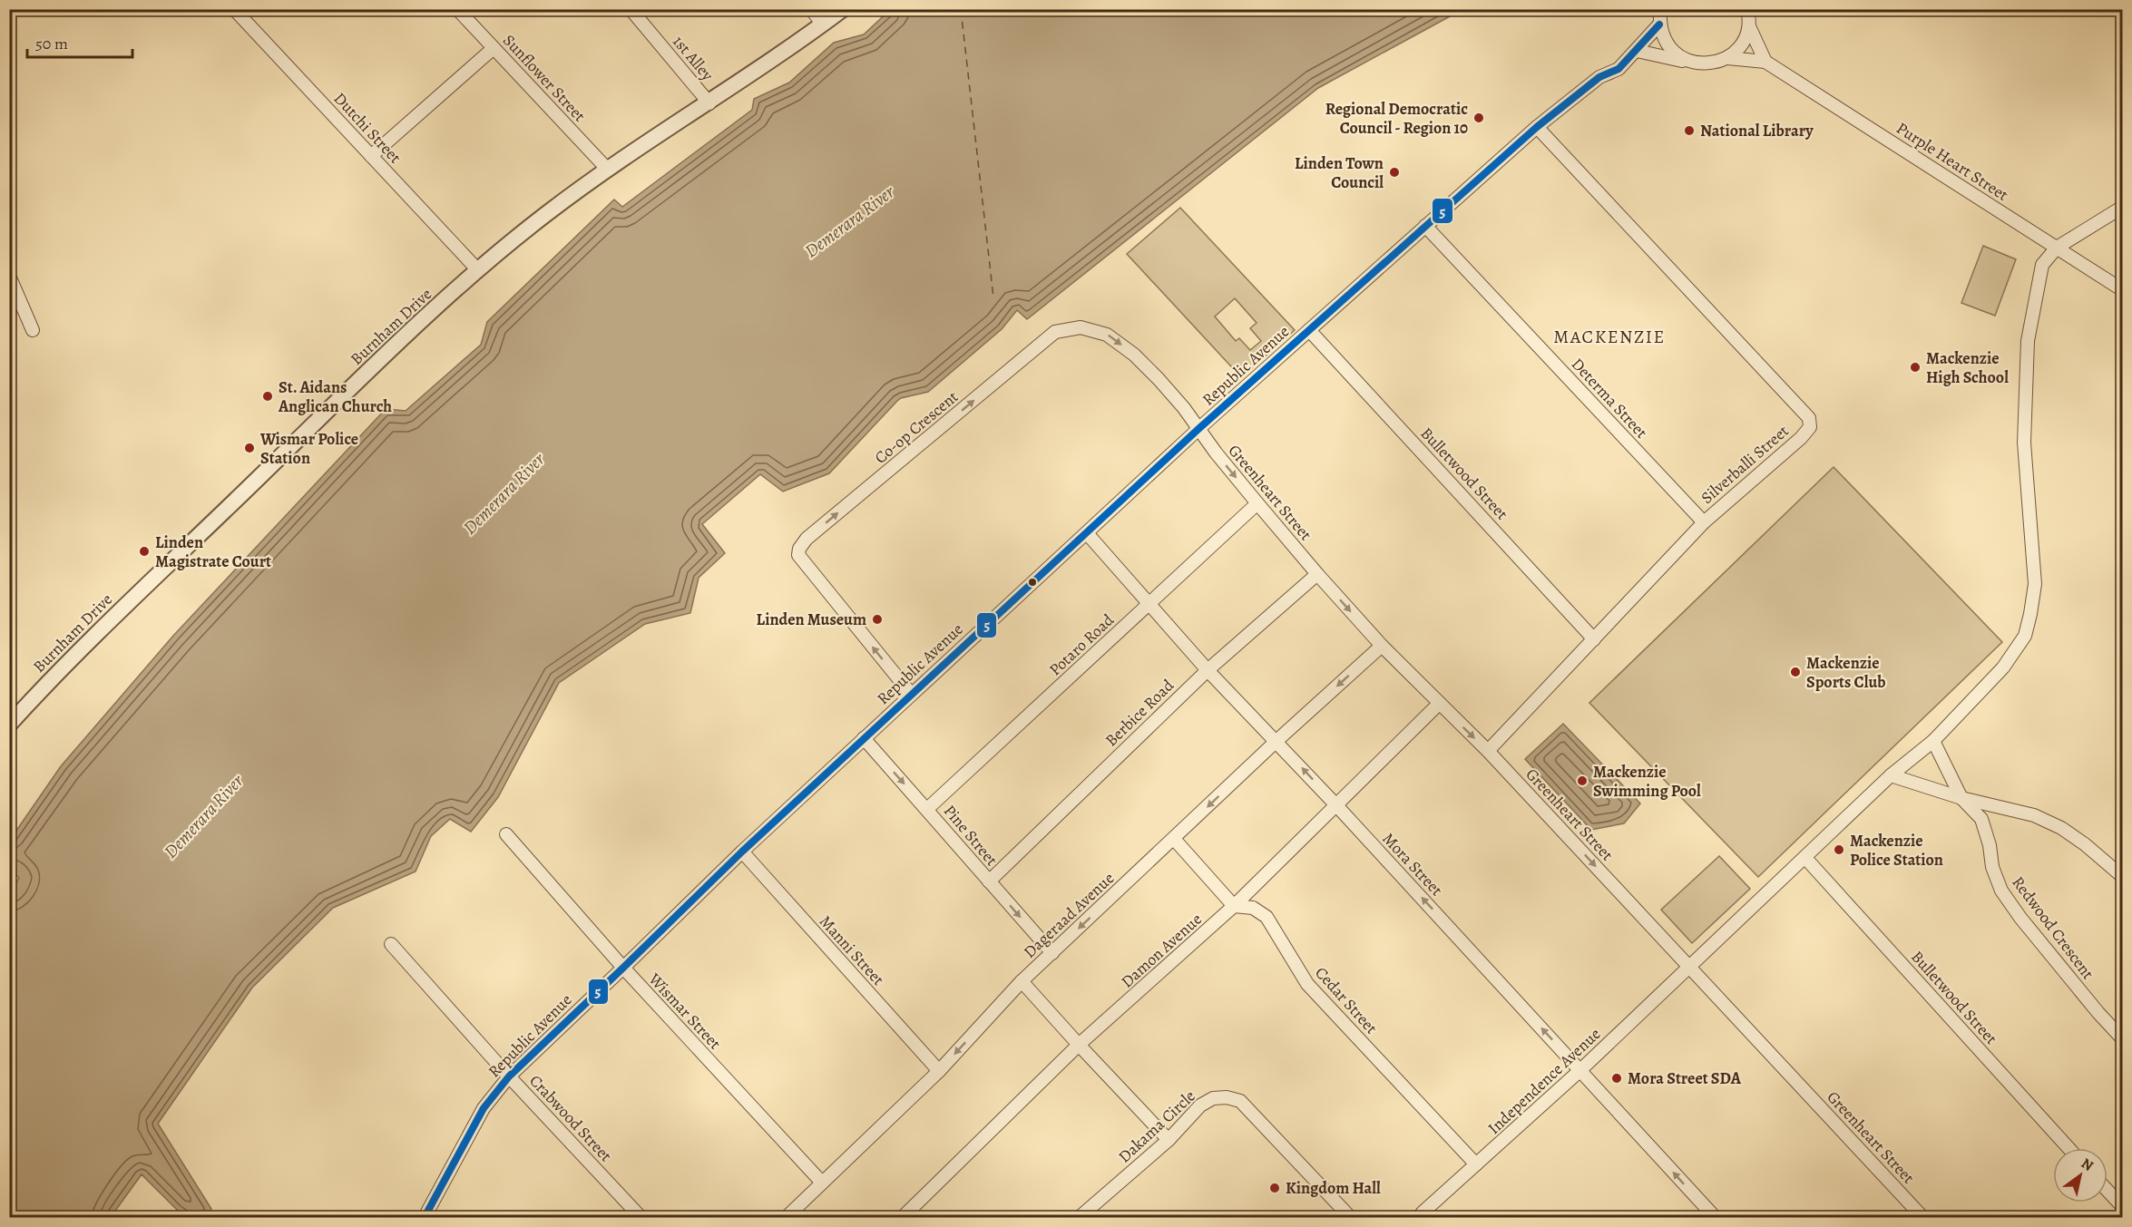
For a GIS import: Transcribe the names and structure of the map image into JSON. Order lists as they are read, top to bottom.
{
  "streets": {
    "street": [
      "1st Alley",
      "Sunflower Street",
      "Dutchi Street",
      "Purple Heart Street",
      "Burnham Drive",
      "Republic Avenue",
      "Determa Street",
      "Co-op Crescent",
      "Silverballi Street",
      "Bulletwood Street",
      "Greenheart Street",
      "Potaro Road",
      "Berbice Road",
      "Pine Street",
      "Mora Street",
      "Dageraad Avenue",
      "Redwood Crescent",
      "Manni Street",
      "Damon Avenue",
      "Cedar Street",
      "Wismar Street",
      "Independence Avenue",
      "Crabwood Street",
      "Dakama Circle"
    ]
  },
  "crossings": [
    ["1st Alley", "Burnham Drive"],
    ["Sunflower Street", "Burnham Drive"],
    ["Dutchi Street", "Burnham Drive"],
    ["Purple Heart Street", "Independence Avenue"],
    ["Republic Avenue", "Determa Street"],
    ["Republic Avenue", "Co-op Crescent"],
    ["Republic Avenue", "Silverballi Street"],
    ["Republic Avenue", "Bulletwood Street"],
    ["Republic Avenue", "Greenheart Street"],
    ["Republic Avenue", "Pine Street"],
    ["Republic Avenue", "Mora Street"],
    ["Republic Avenue", "Manni Street"],
    ["Republic Avenue", "Wismar Street"],
    ["Republic Avenue", "Crabwood Street"],
    ["Determa Street", "Silverballi Street"],
    ["Co-op Crescent", "Greenheart Street"],
    ["Silverballi Street", "Bulletwood Street"],
    ["Silverballi Street", "Greenheart Street"],
    ["Bulletwood Street", "Independence Avenue"],
    ["Greenheart Street", "Potaro Road"],
    ["Greenheart Street", "Berbice Road"],
    ["Greenheart Street", "Dageraad Avenue"],
    ["Greenheart Street", "Damon Avenue"],
    ["Greenheart Street", "Independence Avenue"],
    ["Potaro Road", "Pine Street"],
    ["Potaro Road", "Mora Street"],
    ["Berbice Road", "Pine Street"],
    ["Berbice Road", "Mora Street"],
    ["Pine Street", "Dageraad Avenue"],
    ["Mora Street", "Dageraad Avenue"],
    ["Mora Street", "Damon Avenue"],
    ["Mora Street", "Independence Avenue"],
    ["Dageraad Avenue", "Manni Street"],
    ["Dageraad Avenue", "Wismar Street"],
    ["Redwood Crescent", "Independence Avenue"],
    ["Damon Avenue", "Cedar Street"],
    ["Cedar Street", "Independence Avenue"]
  ],
  "one_way": [
    "Greenheart Street",
    "Pine Street",
    "Mora Street",
    "Dageraad Avenue"
  ],
  "districts": ["MACKENZIE"],
  "water": ["Demerara River"],
  "places": [
    "Regional Democratic Council - Region 10",
    "National Library",
    "Linden Town Council",
    "Mackenzie High School",
    "St. Aidans Anglican Church",
    "Wismar Police Station",
    "Linden Magistrate Court",
    "Linden Museum",
    "Mackenzie Sports Club",
    "Mackenzie Swimming Pool",
    "Mackenzie Police Station",
    "Mora Street SDA",
    "Kingdom Hall"
  ],
  "lines": ["transit line 5"],
  "scale_bar": "50 m",
  "north": "top right"
}
